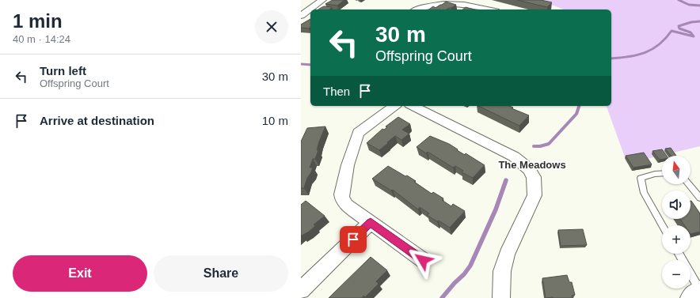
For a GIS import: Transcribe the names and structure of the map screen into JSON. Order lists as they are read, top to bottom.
{
  "districts": ["The Meadows"],
  "north": "top",
  "page": {
    "heading": ["1 min", "40 m · 14:24"],
    "turn": ["30 m", "Offspring Court"],
    "list": [
      {
        "name": "Turn left",
        "note": "Offspring Court",
        "value": "30 m"
      },
      {
        "name": "Arrive at destination",
        "value": "10 m"
      }
    ],
    "then": "Then",
    "map_buttons": ["+", "−"],
    "buttons": ["Exit", "Share"]
  }
}
